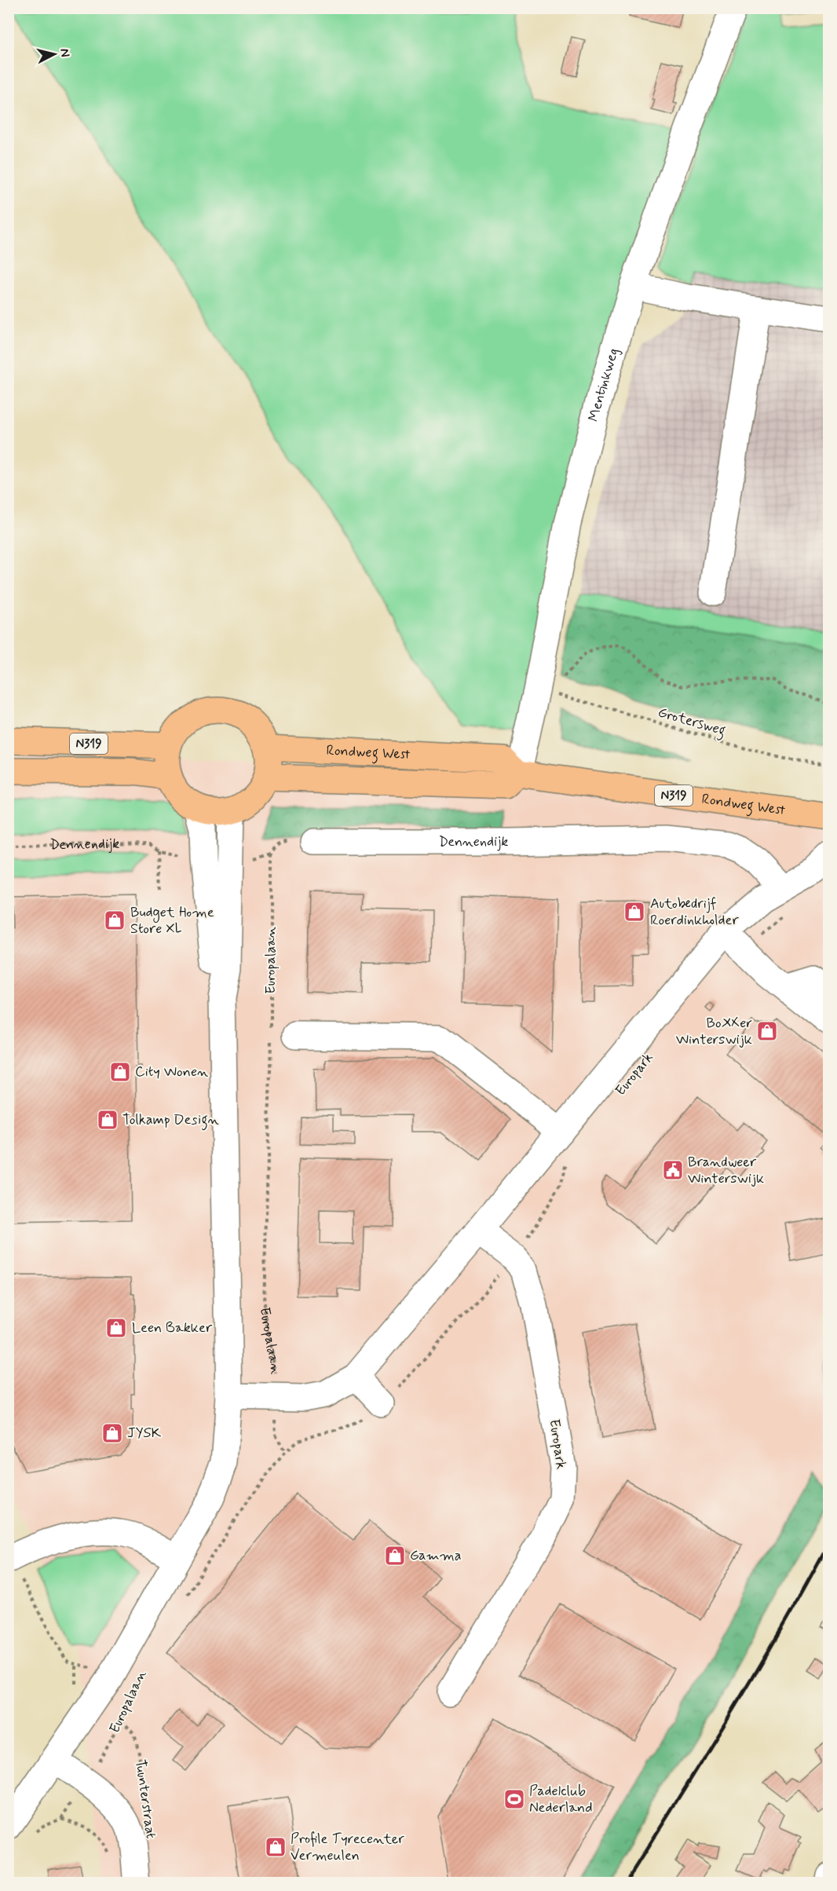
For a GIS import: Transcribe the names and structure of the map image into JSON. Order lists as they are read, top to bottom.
{
  "streets": {
    "main road": ["N319", "Rondweg West"],
    "street": [
      "Mentinkweg",
      "Dennendijk",
      "Europalaan",
      "Europark",
      "Tuunterstraat"
    ],
    "path": ["Grotersweg"]
  },
  "crossings": [
    ["Mentinkweg", "Rondweg West"],
    ["N319", "Rondweg West"],
    ["N319", "Europalaan"],
    ["Rondweg West", "Europalaan"],
    ["Dennendijk", "Europalaan"],
    ["Europalaan", "Tuunterstraat"]
  ],
  "places": {
    "shop": [
      "Autobedrijf Roerdinkholder",
      "Budget Home Store XL",
      "BoXXer Winterswijk",
      "City Wonen",
      "Tolkamp Design",
      "Leen Bakker",
      "JYSK",
      "Gamma",
      "Profile Tyrecenter Vermeulen"
    ],
    "public building": ["Brandweer Winterswijk"],
    "sports": ["Padelclub Nederland"]
  },
  "north": "right"
}
